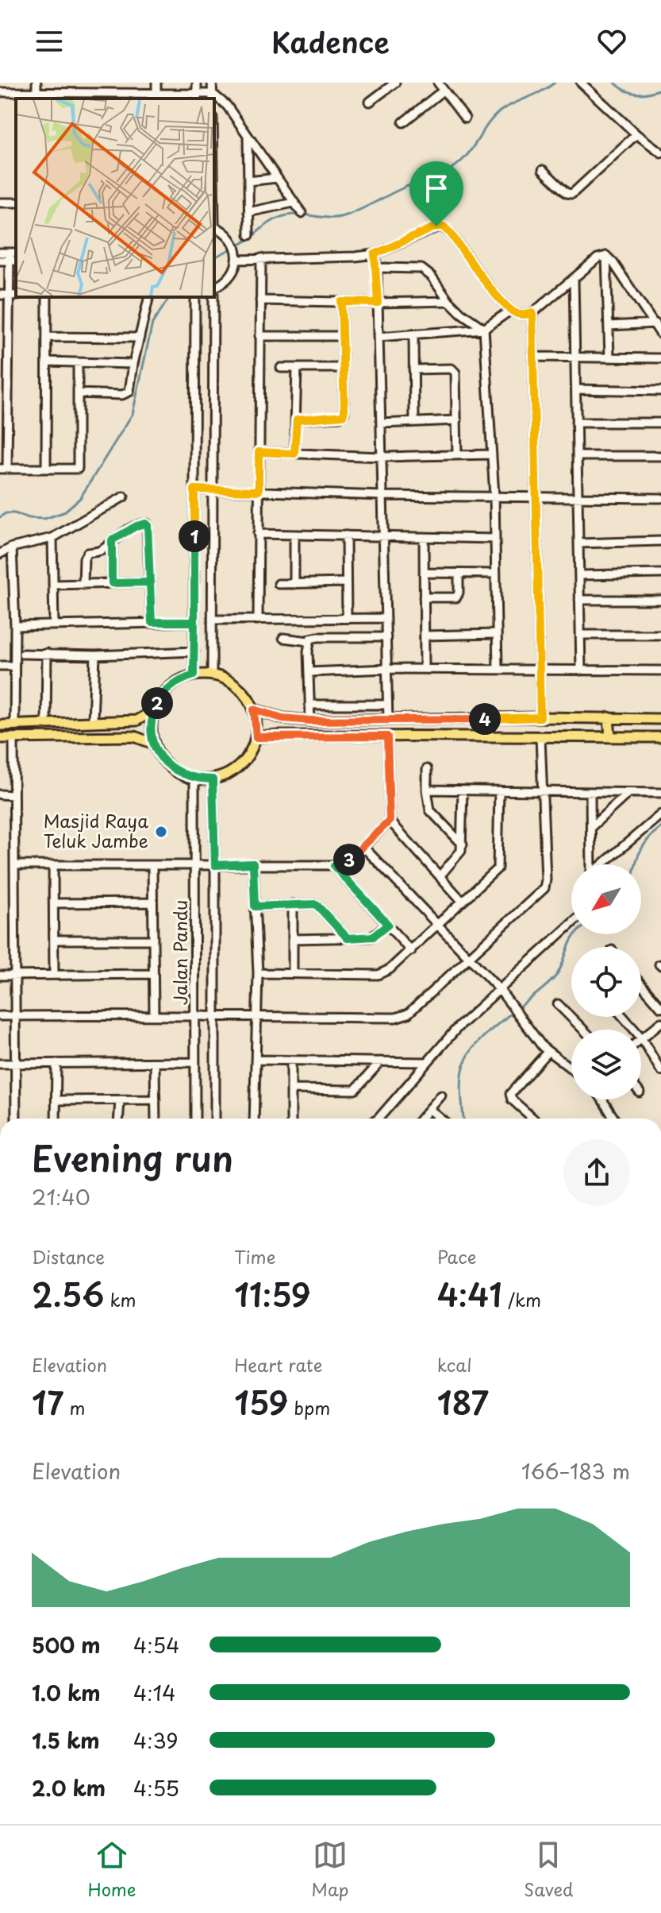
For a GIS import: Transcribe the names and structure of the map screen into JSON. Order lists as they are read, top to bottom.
{
  "streets": {
    "street": ["Jalan Pandu"]
  },
  "places": ["Masjid Raya Teluk Jambe"],
  "north": "bottom left",
  "page": {
    "header": "Kadence",
    "pins": [
      "1",
      "2",
      "4",
      "3"
    ],
    "heading": ["Evening run", "21:40"],
    "stats": [
      ["Distance", "2.56 km"],
      ["Time", "11:59"],
      ["Pace", "4:41 /km"],
      ["Elevation", "17 m"],
      ["Heart rate", "159 bpm"],
      ["kcal", "187"]
    ],
    "chart": ["Elevation", "166–183 m"],
    "list": [
      {
        "name": "500 m",
        "note": "4:54"
      },
      {
        "name": "1.0 km",
        "note": "4:14"
      },
      {
        "name": "1.5 km",
        "note": "4:39"
      },
      {
        "name": "2.0 km",
        "note": "4:55"
      }
    ],
    "tabs": ["Home", "Map", "Saved"]
  }
}
